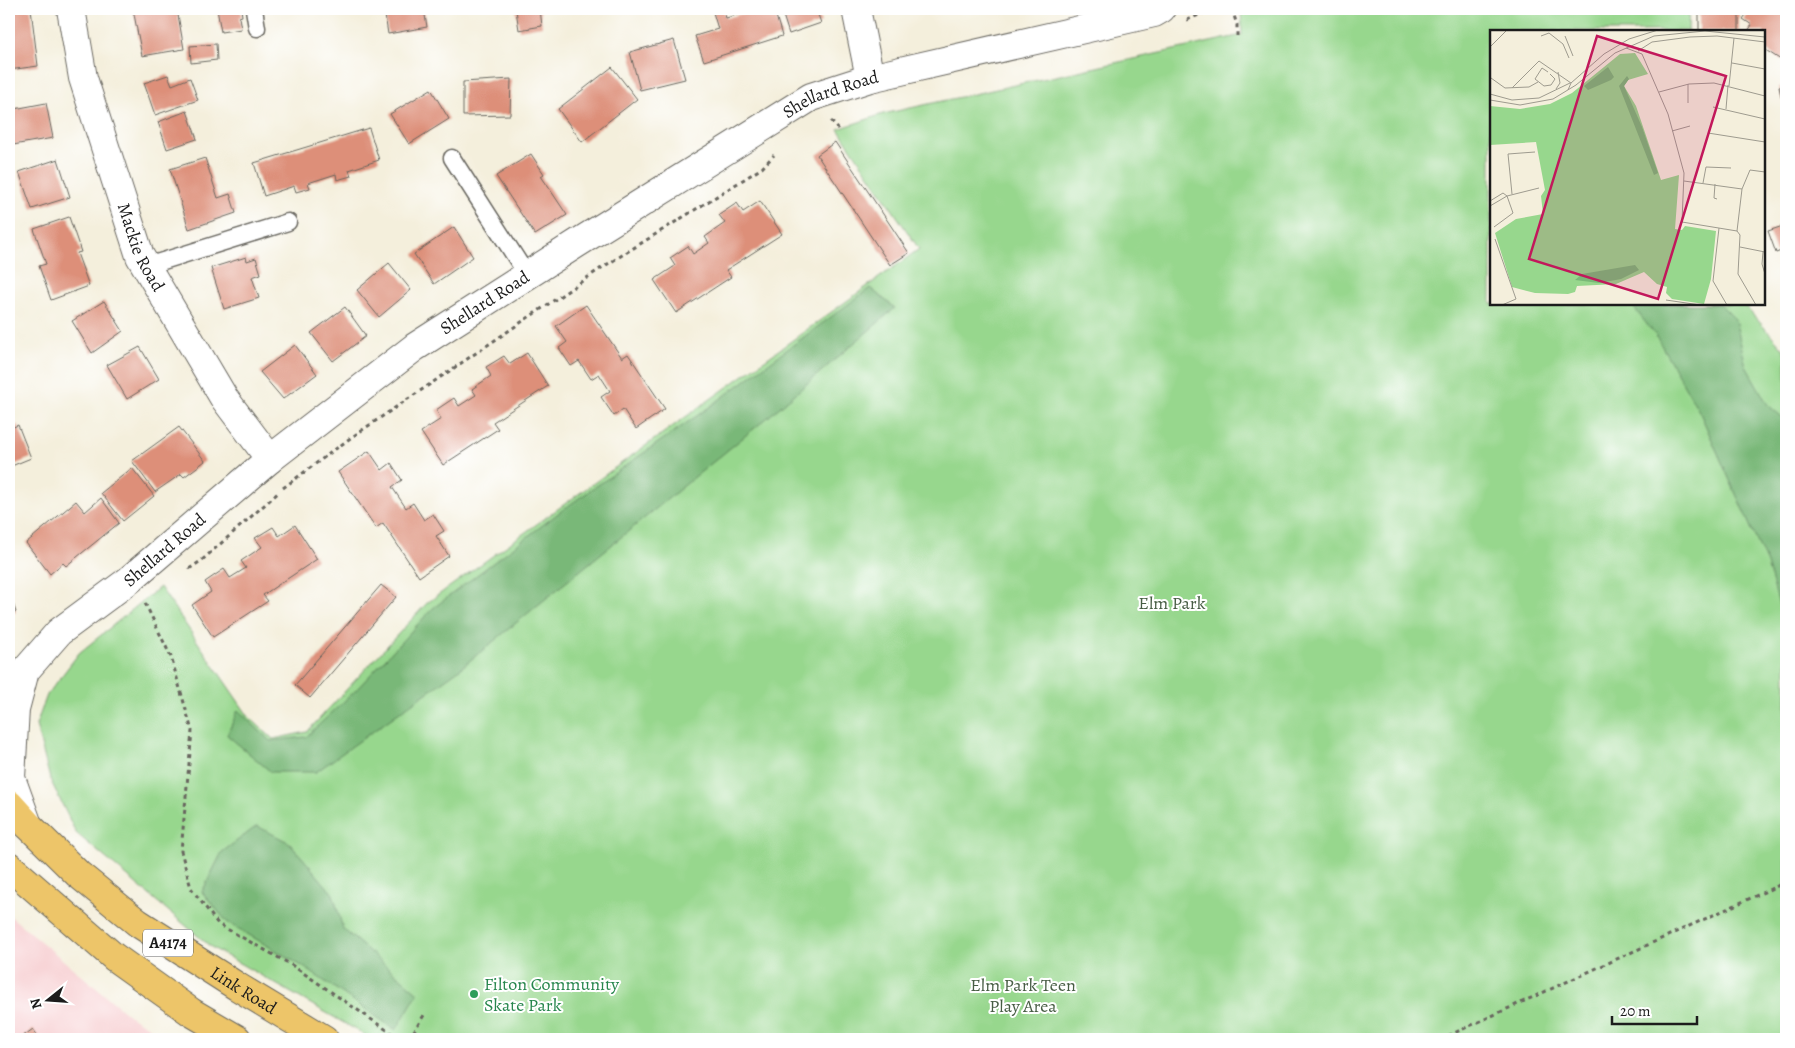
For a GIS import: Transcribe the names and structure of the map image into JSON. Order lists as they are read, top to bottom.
{
  "streets": {
    "main road": ["A4174", "Link Road"],
    "street": ["Shellard Road", "Mackie Road"]
  },
  "crossings": [
    ["Shellard Road", "Mackie Road"],
    ["Shellard Road", "A4174"],
    ["Shellard Road", "Link Road"],
    ["A4174", "Link Road"]
  ],
  "parks": ["Elm Park", "Elm Park Teen Play Area"],
  "places": ["Filton Community Skate Park"],
  "scale_bar": "20 m",
  "north": "left"
}
